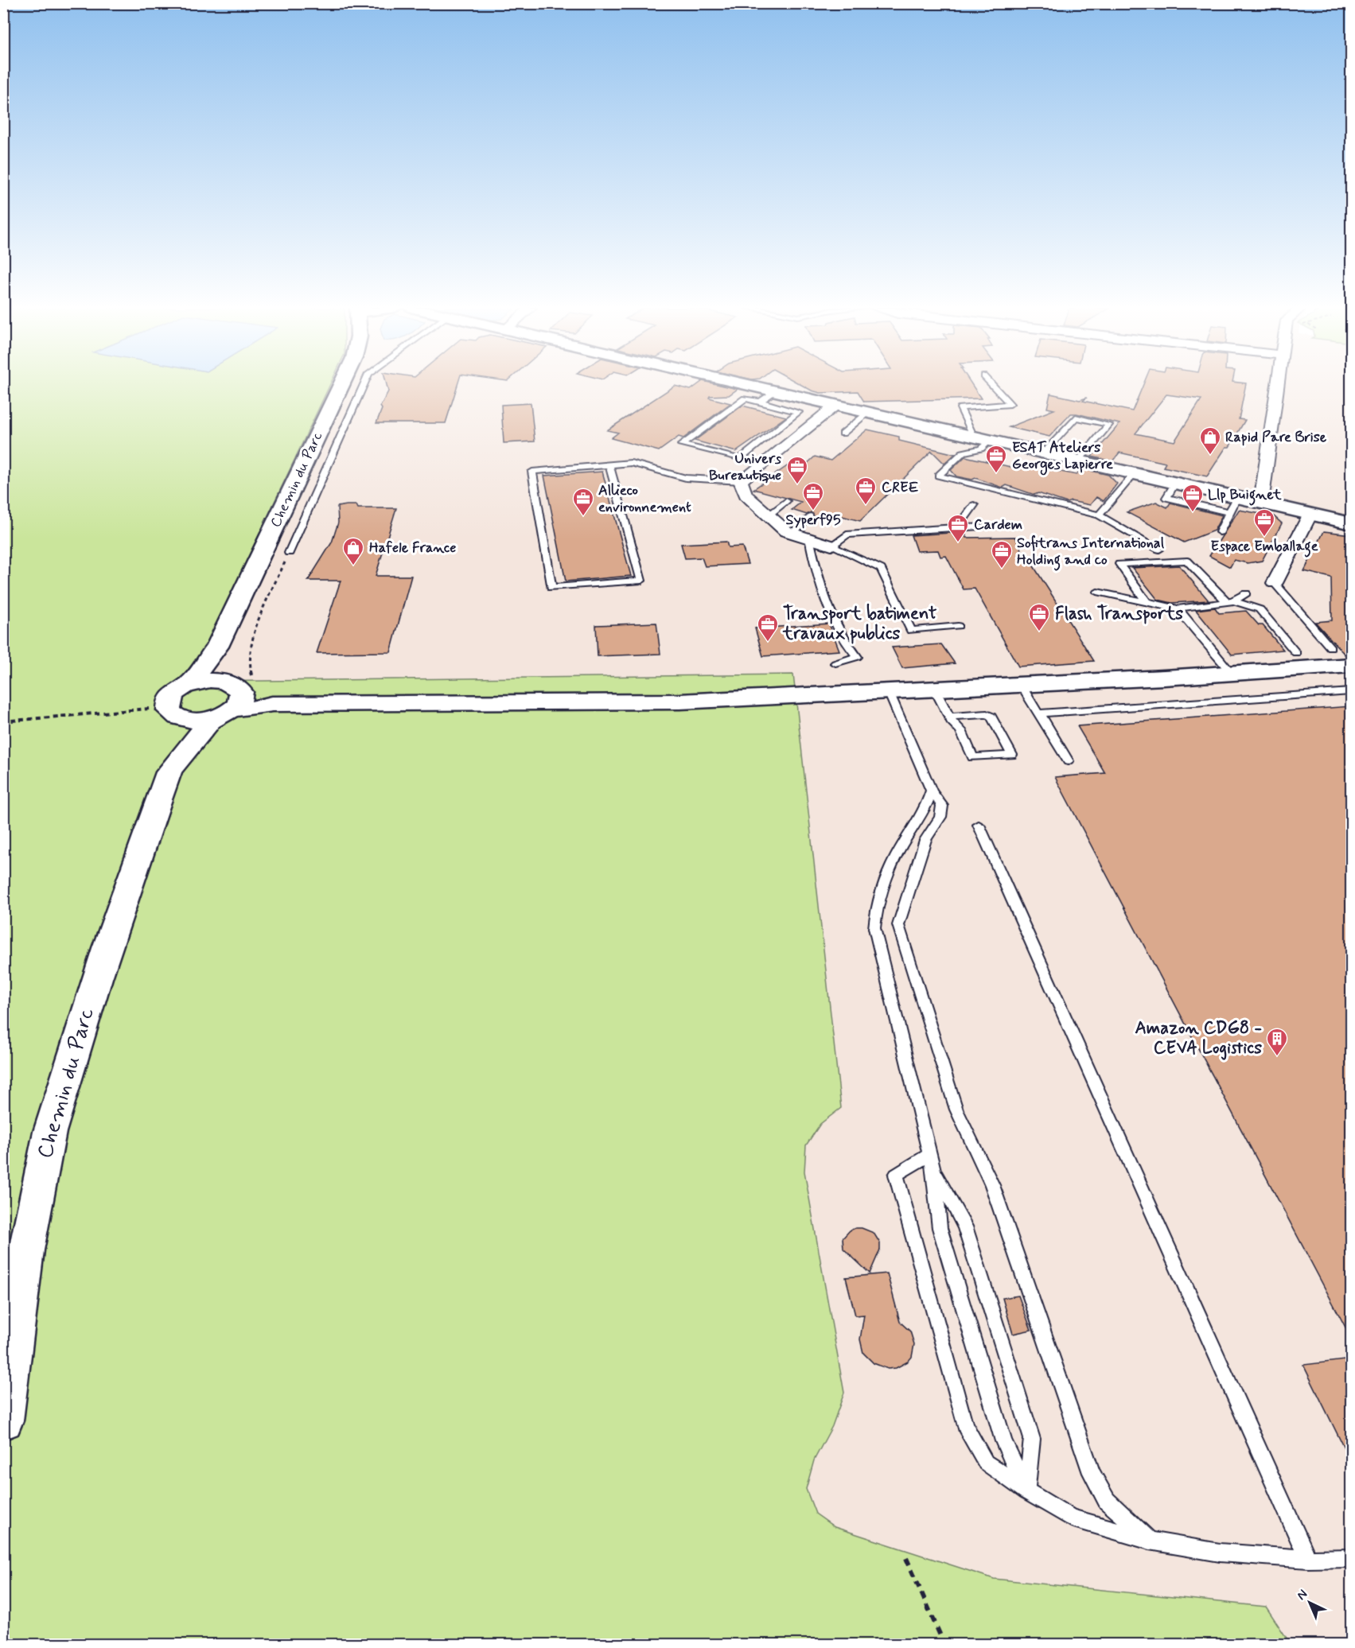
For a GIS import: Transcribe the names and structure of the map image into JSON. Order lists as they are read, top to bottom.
{
  "streets": {
    "street": ["Chemin du Parc"]
  },
  "places": {
    "shop": ["Rapid Pare Brise", "Hafele France"],
    "office": [
      "ESAT Ateliers Georges Lapierre",
      "Univers Bureautique",
      "CREE",
      "Syperf95",
      "Llp Buignet",
      "Allieco environnement",
      "Espace Emballage",
      "Cardem",
      "Sofitrans International Holding and co",
      "Flash Transports",
      "Transport batiment travaux publics"
    ],
    "building": ["Amazon CDG8 - CEVA Logistics"]
  },
  "north": "top left"
}
